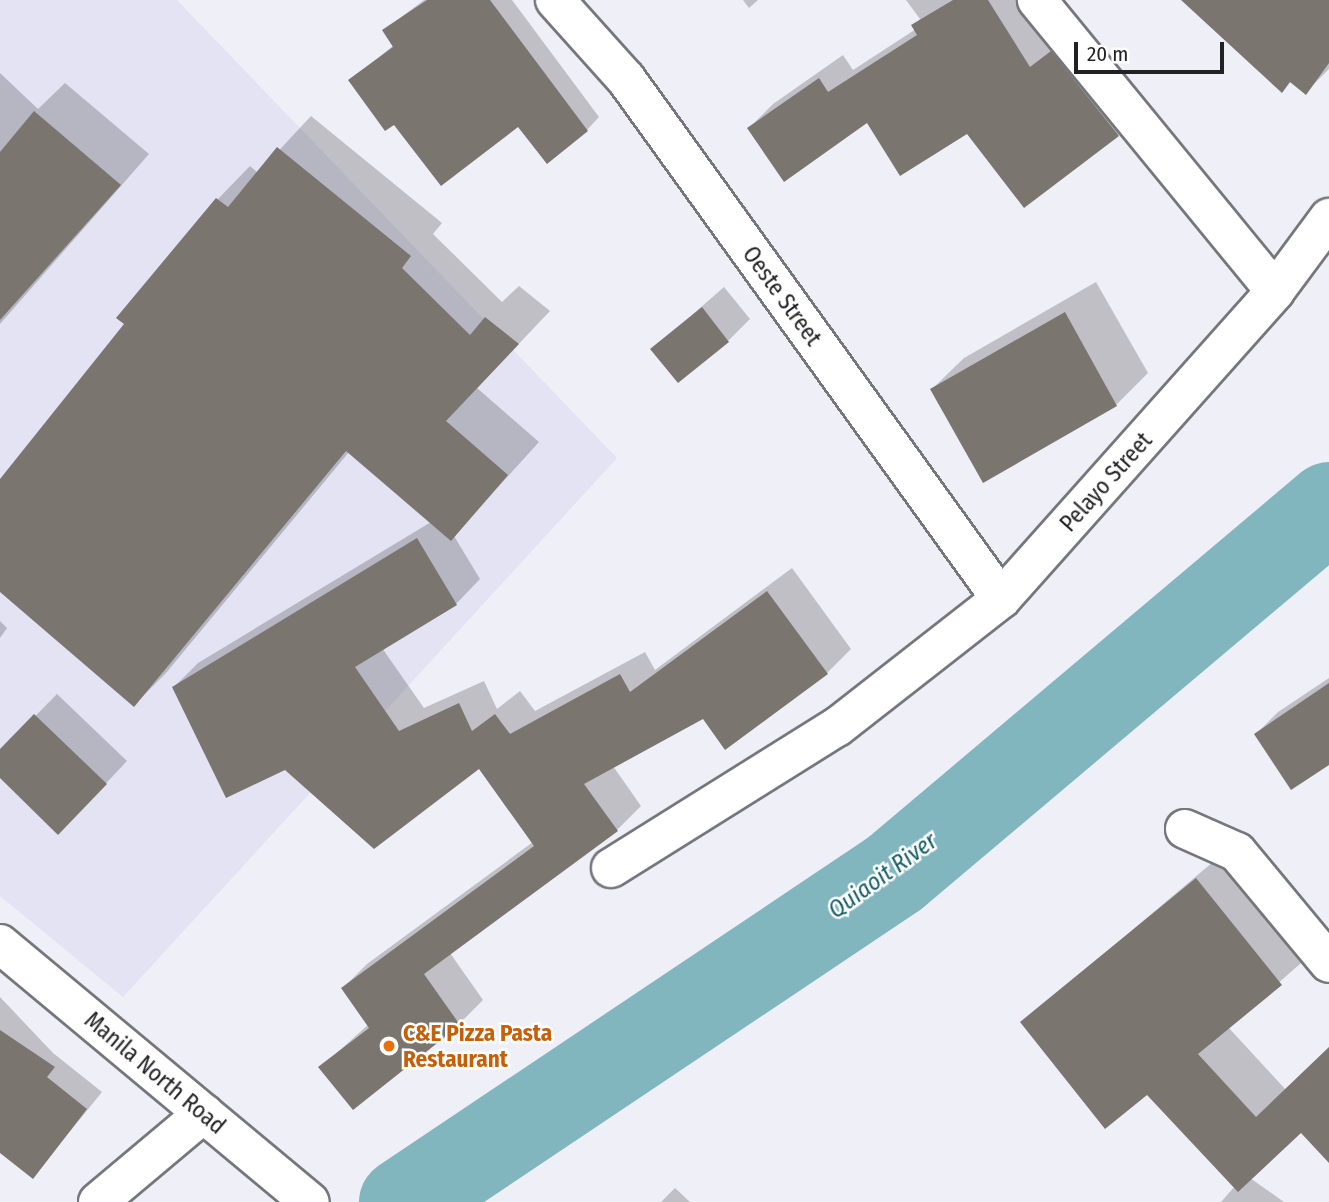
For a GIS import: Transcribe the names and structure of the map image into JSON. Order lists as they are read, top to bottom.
{
  "streets": {
    "main road": ["Oeste Street", "Pelayo Street", "Manila North Road"]
  },
  "crossings": [
    ["Oeste Street", "Pelayo Street"]
  ],
  "water": ["Quiaoit River"],
  "places": ["C&E Pizza Pasta Restaurant"],
  "scale_bar": "20 m"
}
